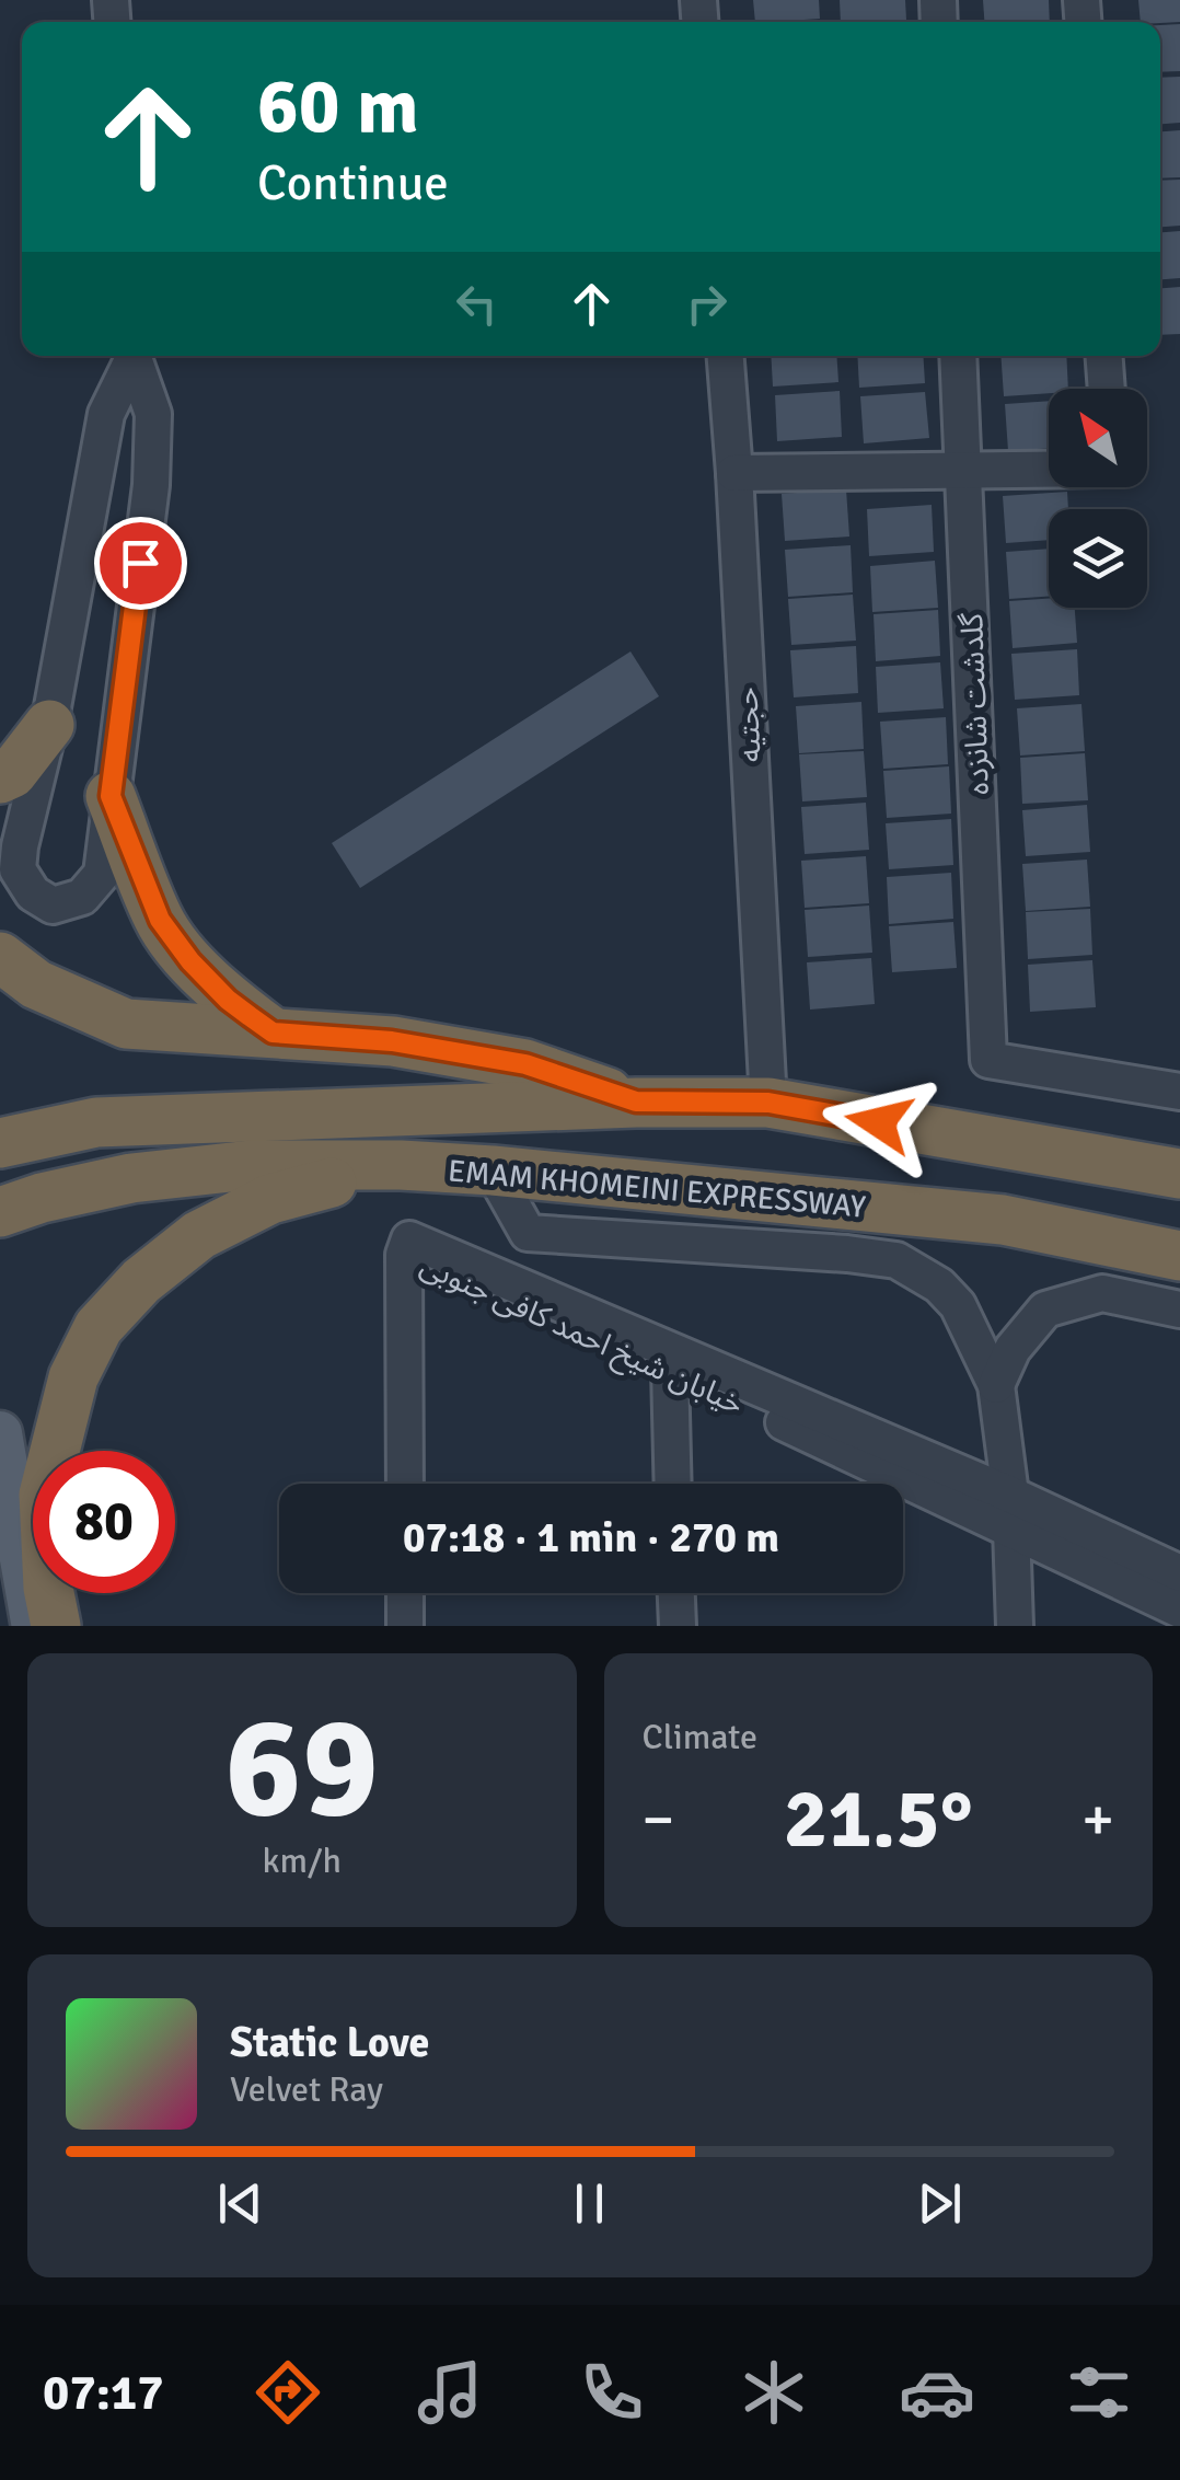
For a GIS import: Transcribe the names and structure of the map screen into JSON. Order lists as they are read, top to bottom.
{
  "streets": {
    "highway": ["EMAM KHOMEINI EXPRESSWAY"],
    "street": ["گلدشت شانزده", "حجتیه", "خیابان شیخ احمد کافی جنوبی"]
  },
  "crossings": [
    ["حجتیه", "EMAM KHOMEINI EXPRESSWAY"]
  ],
  "north": "top left",
  "page": {
    "turn": ["60 m", "Continue"],
    "limit": "80",
    "trip": "07:18 · 1 min · 270 m",
    "tile": [
      ["69", "km/h"],
      "Climate"
    ],
    "heat": ["−", "21.5°", "+"],
    "song": ["Static Love", "Velvet Ray"],
    "tabs": "07:17"
  }
}
